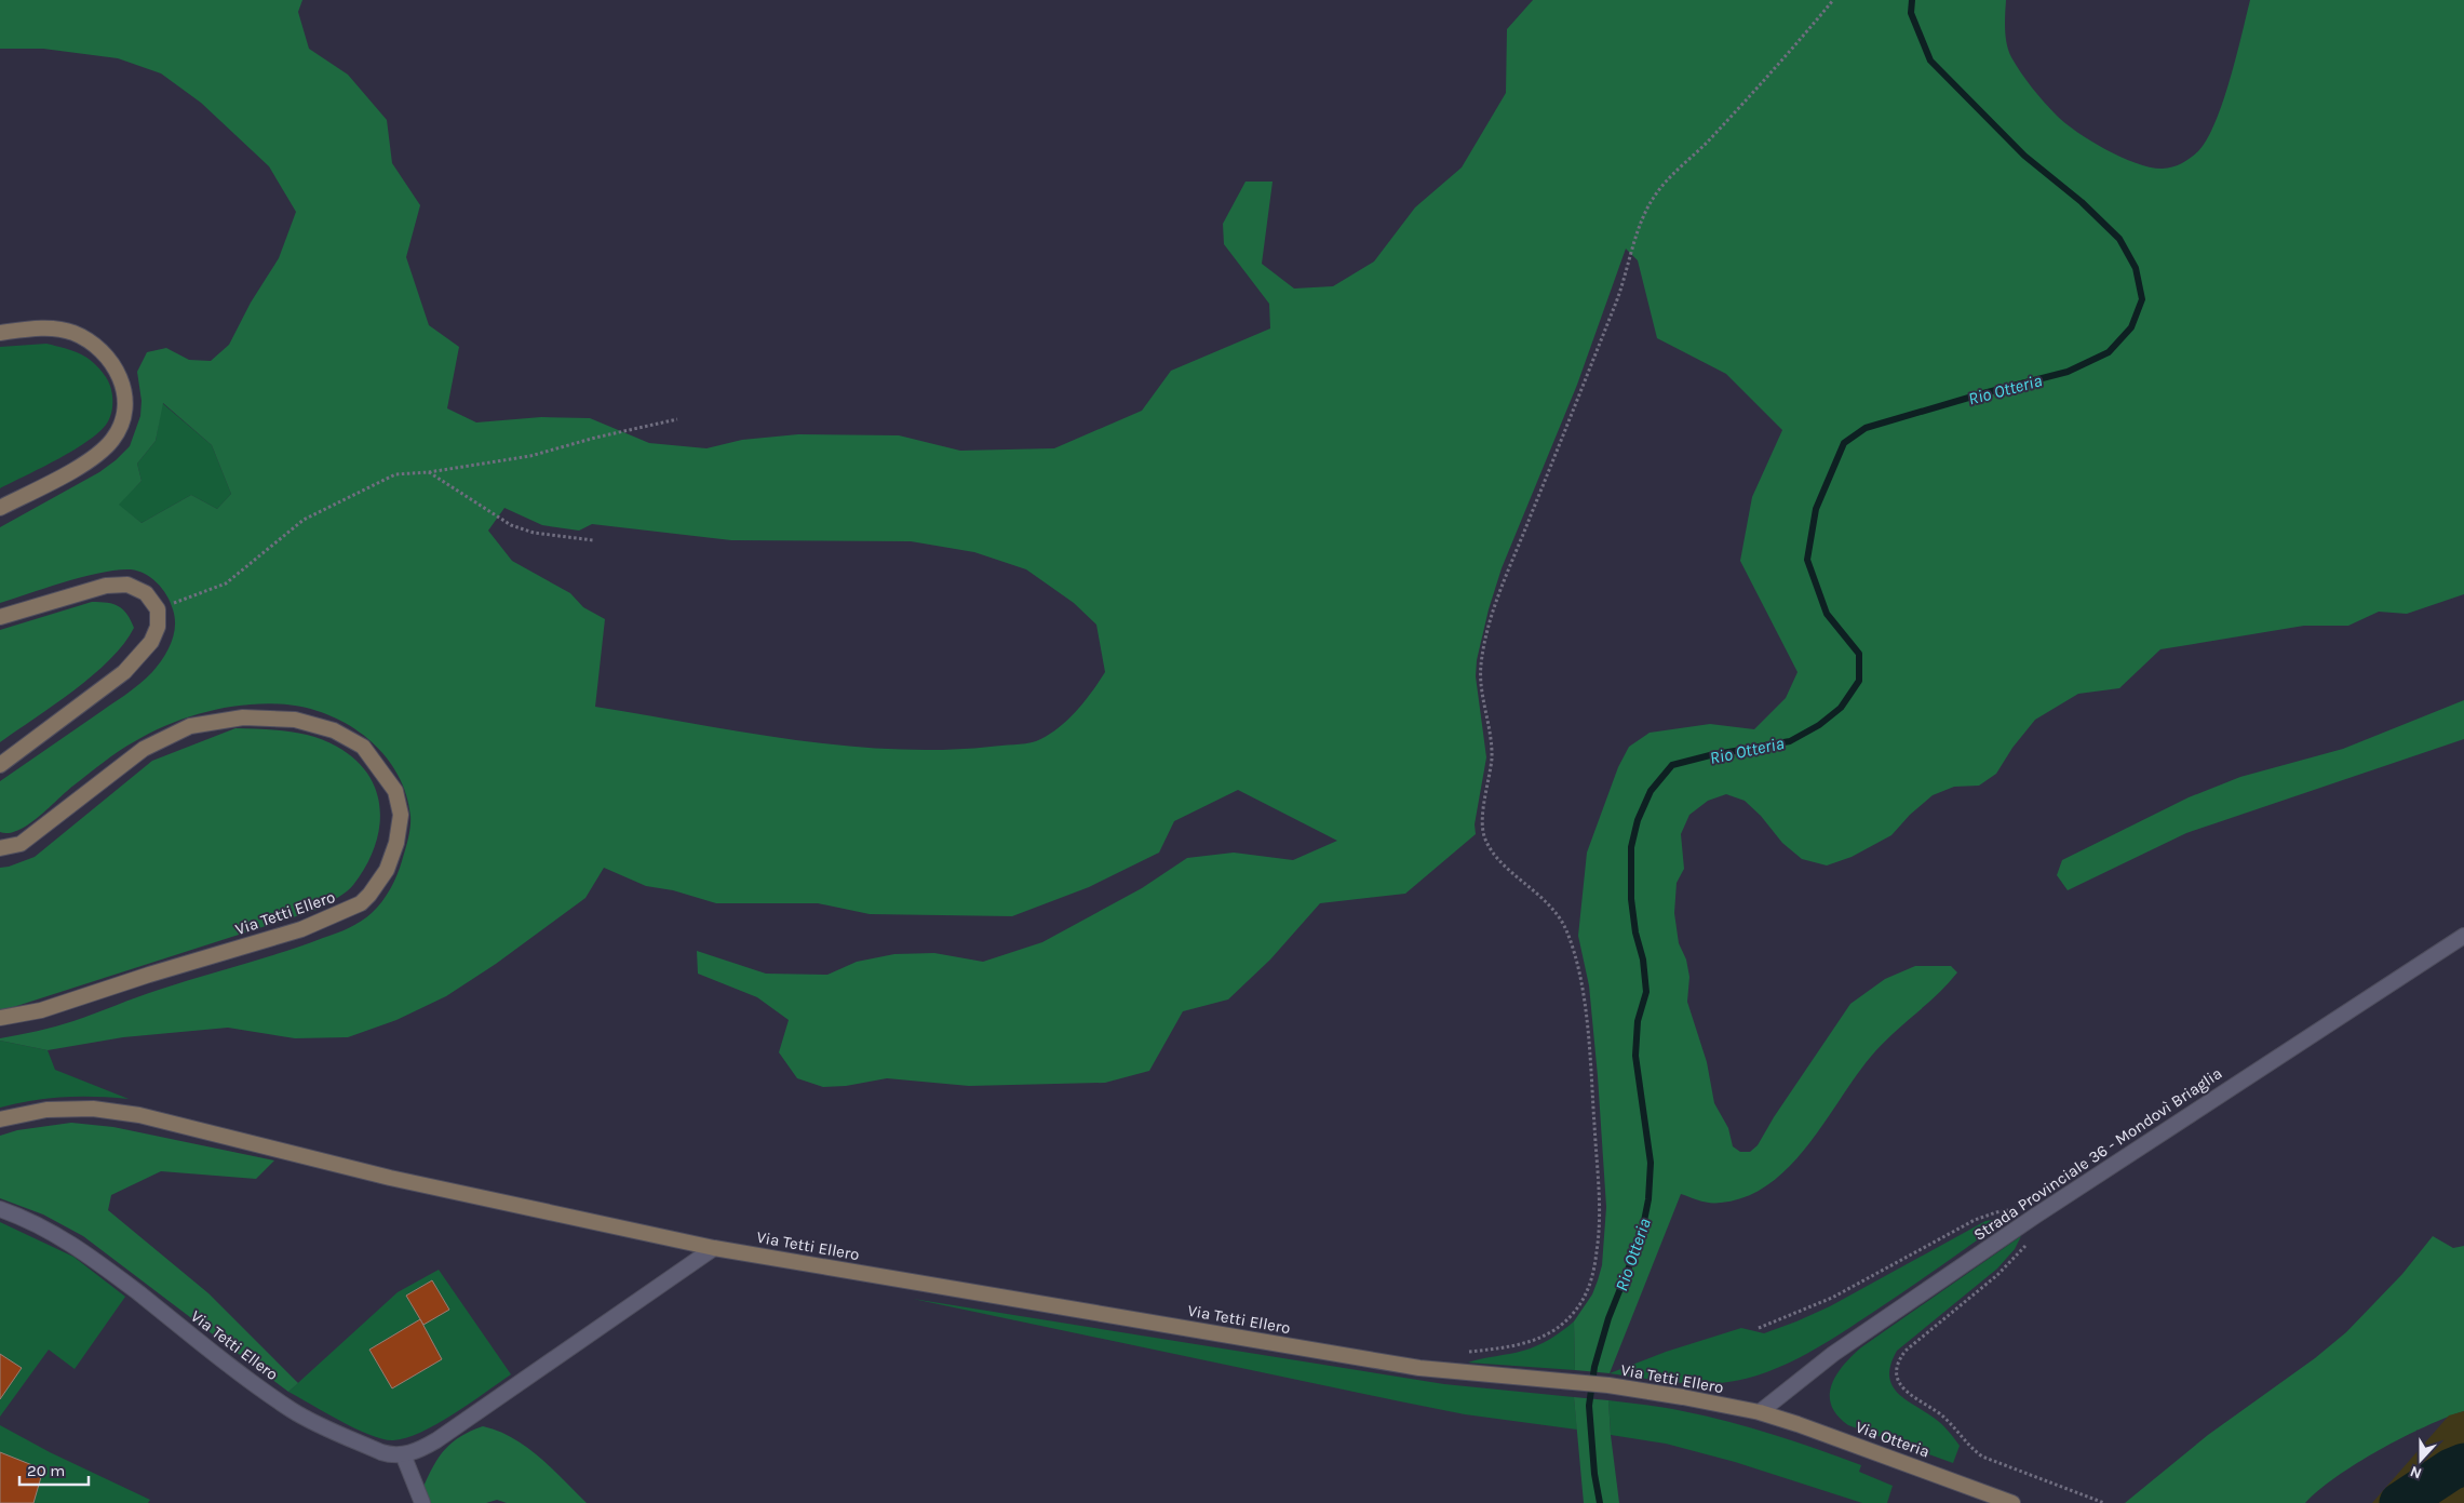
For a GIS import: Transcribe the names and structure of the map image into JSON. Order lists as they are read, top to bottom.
{
  "streets": {
    "main road": ["Via Tetti Ellero", "Via Otteria"],
    "street": ["Strada Provinciale 36 - Mondovì Briaglia"]
  },
  "crossings": [
    ["Via Tetti Ellero", "Strada Provinciale 36 - Mondovì Briaglia"],
    ["Via Tetti Ellero", "Via Otteria"],
    ["Strada Provinciale 36 - Mondovì Briaglia", "Via Otteria"]
  ],
  "water": ["Rio Otteria"],
  "scale_bar": "20 m",
  "north": "bottom"
}
